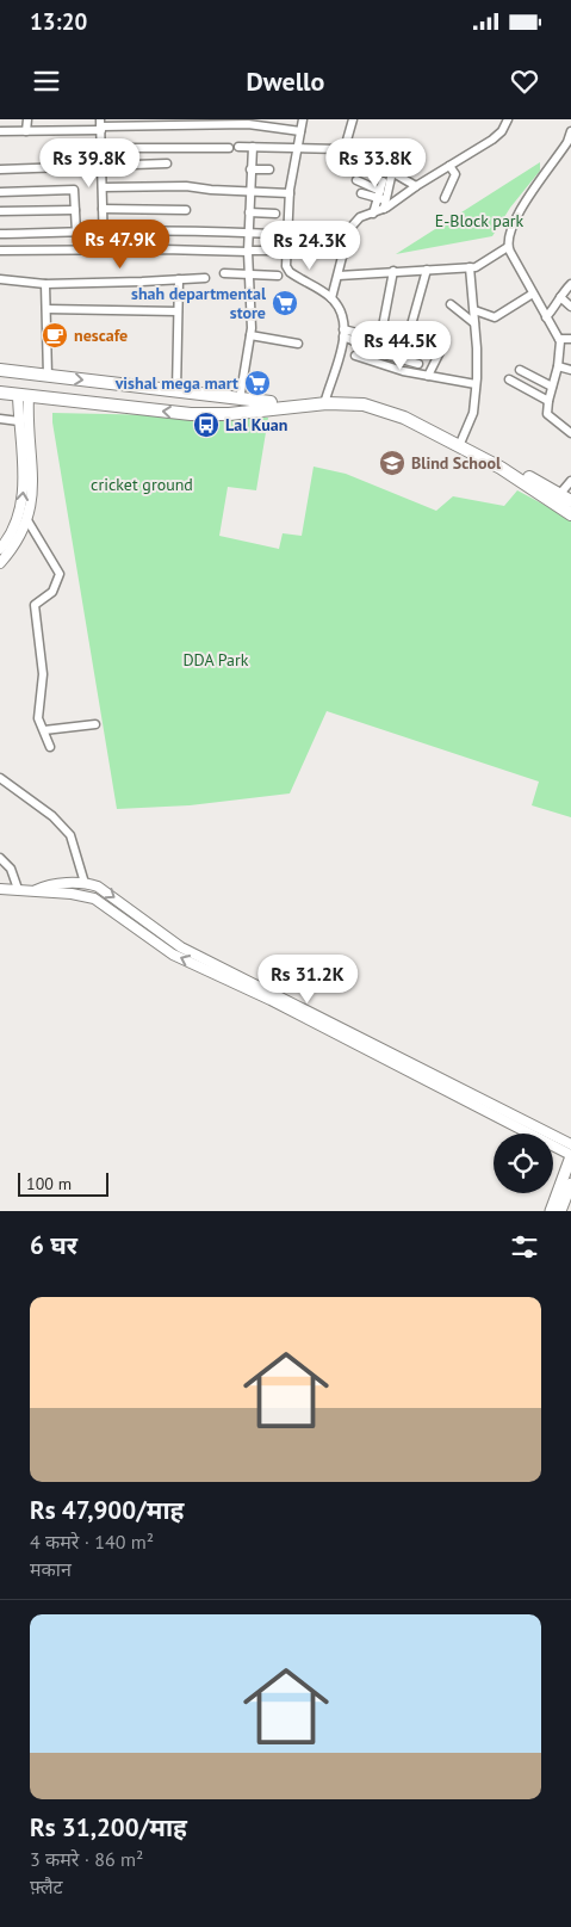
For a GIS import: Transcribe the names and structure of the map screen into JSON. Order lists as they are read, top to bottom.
{
  "parks": ["E-Block park", "cricket ground", "DDA Park"],
  "places": {
    "supermarket": ["shah departmental store", "vishal mega mart"],
    "cafe": ["nescafe"],
    "bus stop": ["Lal Kuan"],
    "school or university": ["Blind School"]
  },
  "scale_bar": "100 m",
  "page": {
    "status": "13:20",
    "header": "Dwello",
    "price": [
      "Rs 39.8K",
      "Rs 33.8K",
      "Rs 47.9K",
      "Rs 24.3K",
      "Rs 44.5K",
      "Rs 31.2K"
    ],
    "scale": "100 m",
    "heading": "6 घर",
    "list": [
      {
        "name": "Rs 47,900/माह",
        "note": "4 कमरे · 140 m² · मकान"
      },
      {
        "name": "Rs 31,200/माह",
        "note": "3 कमरे · 86 m² · फ़्लैट"
      }
    ]
  }
}
